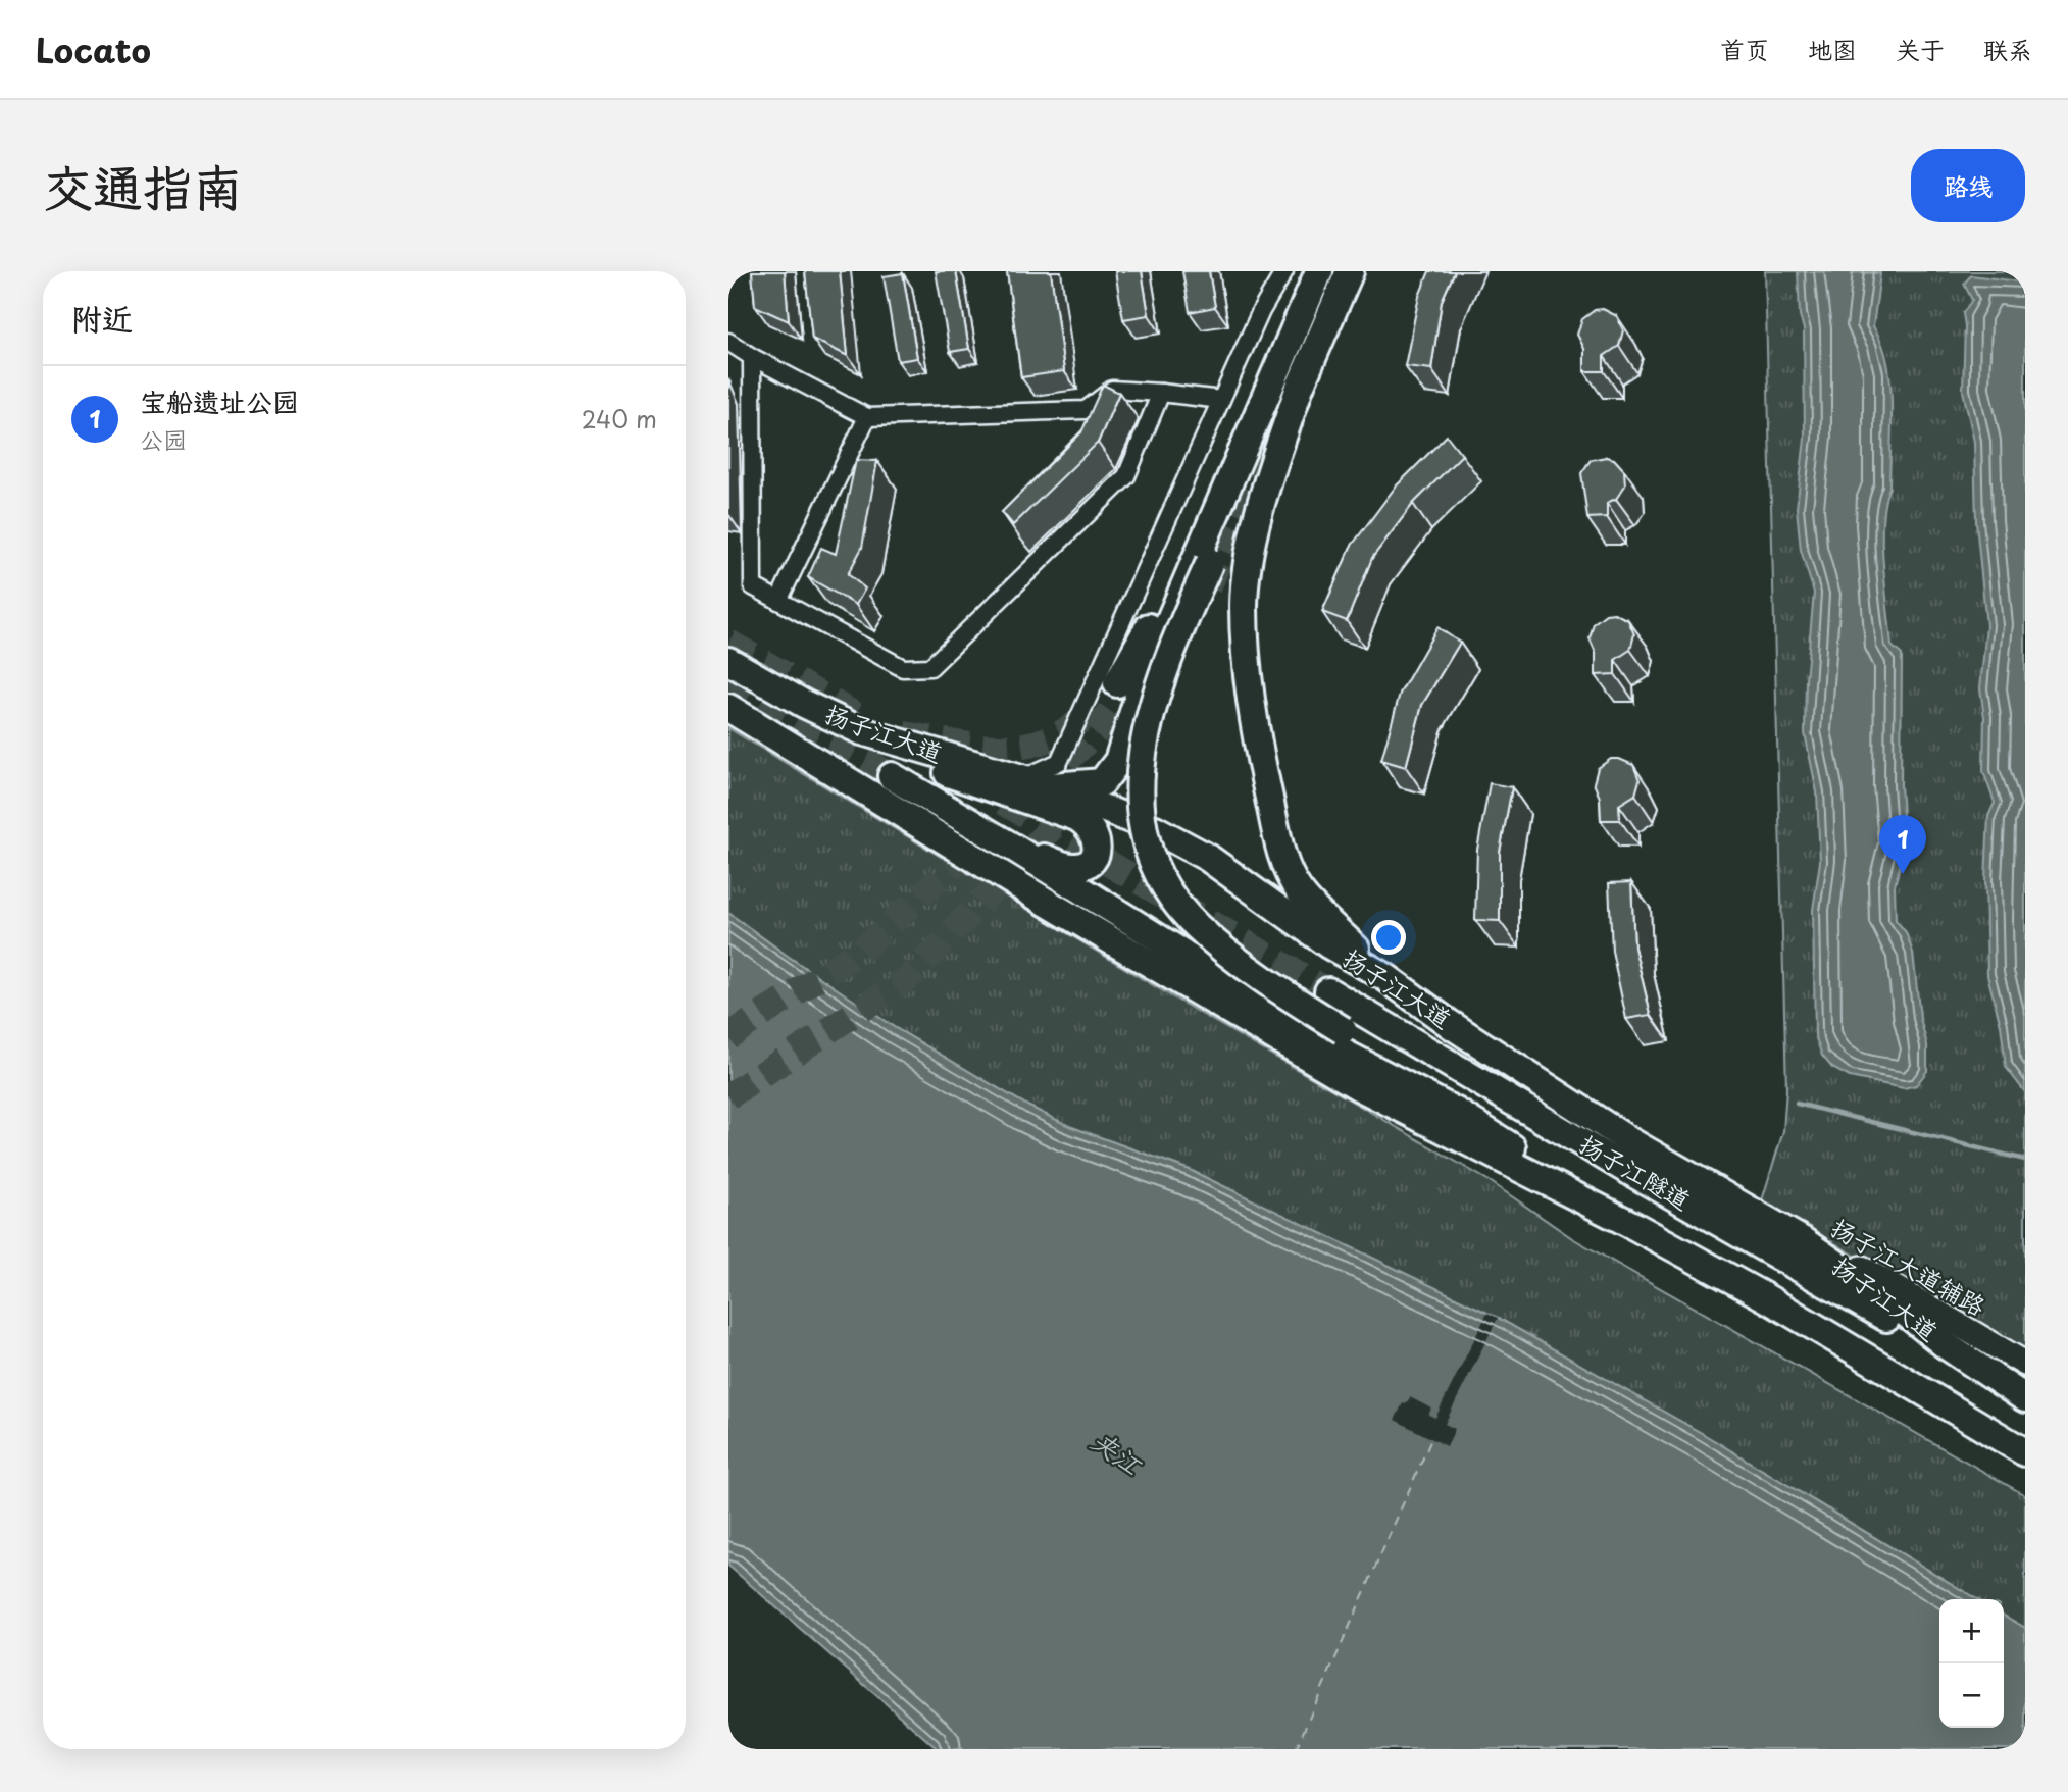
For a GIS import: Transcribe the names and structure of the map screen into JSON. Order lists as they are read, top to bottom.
{
  "streets": {
    "main road": ["扬子江大道", "扬子江隧道", "扬子江大道辅路"]
  },
  "crossings": [
    ["扬子江大道", "扬子江隧道"],
    ["扬子江大道", "扬子江大道辅路"]
  ],
  "water": ["夹江"],
  "page": {
    "header": "Locato",
    "nav": [
      "首页",
      "地图",
      "关于",
      "联系"
    ],
    "title": "交通指南",
    "buttons": "路线",
    "heading": "附近",
    "list": [
      {
        "mark": "1",
        "name": "宝船遗址公园",
        "note": "公园",
        "value": "240 m"
      }
    ],
    "pins": "1",
    "map_buttons": ["+", "−"]
  }
}
